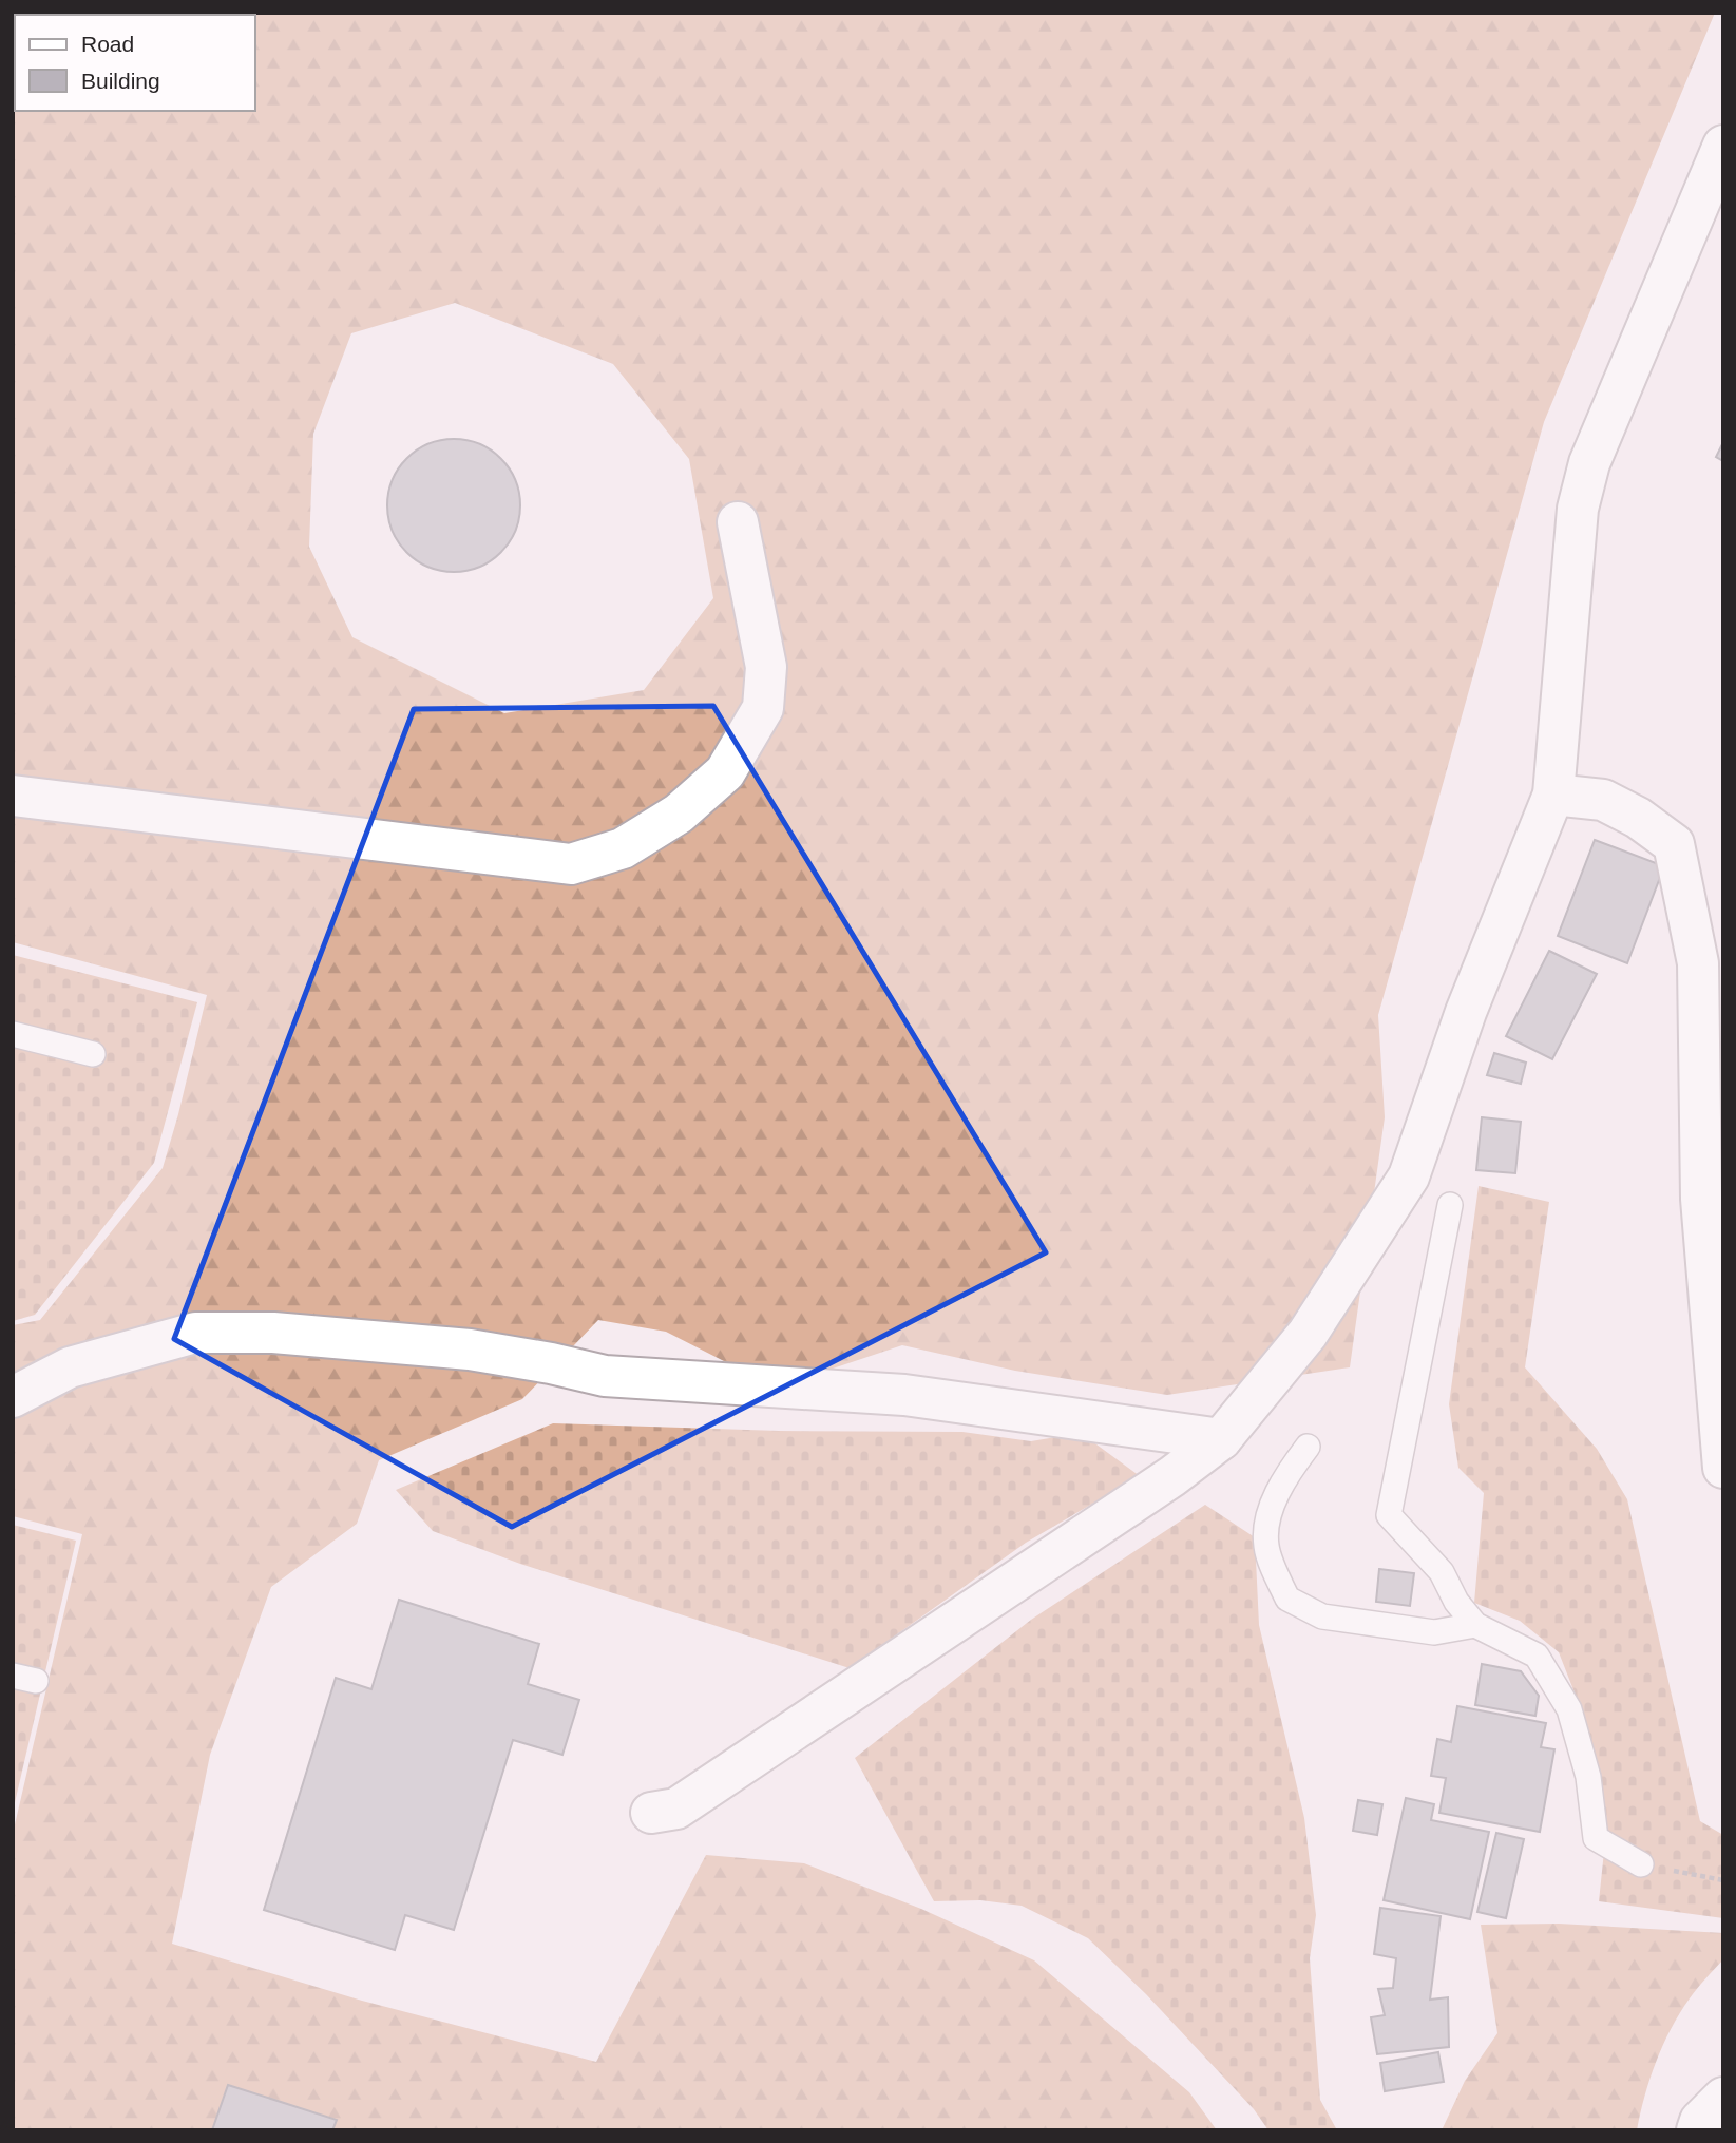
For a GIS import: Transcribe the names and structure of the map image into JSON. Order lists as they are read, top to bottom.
{
  "legend": ["Road", "Building"]
}
